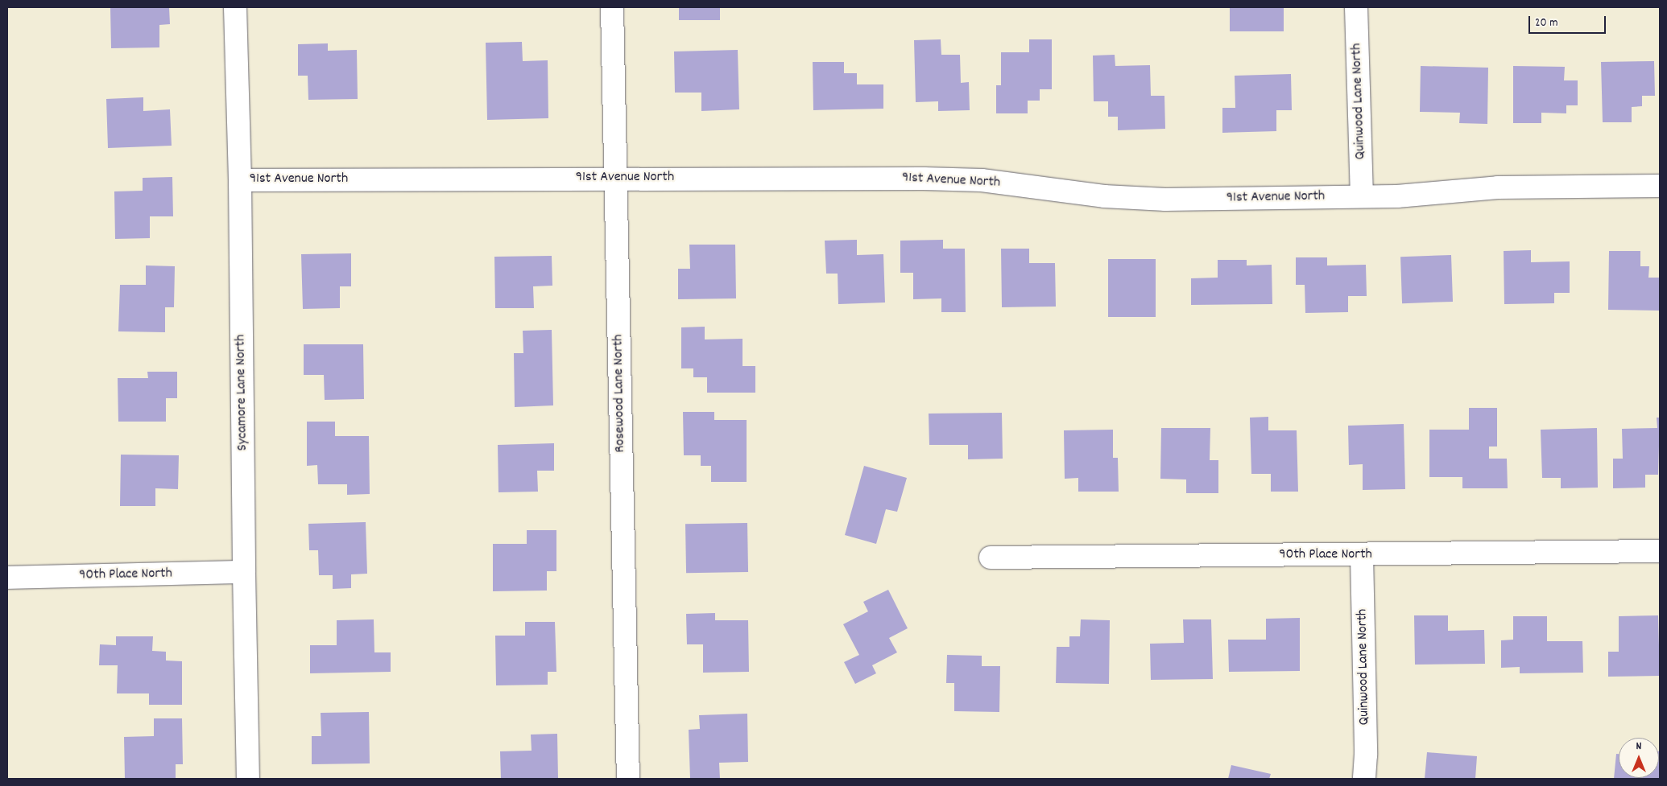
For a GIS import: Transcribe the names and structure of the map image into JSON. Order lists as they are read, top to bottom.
{
  "streets": {
    "street": [
      "Quinwood Lane North",
      "91st Avenue North",
      "Sycamore Lane North",
      "Rosewood Lane North",
      "90th Place North"
    ]
  },
  "crossings": [
    ["Quinwood Lane North", "91st Avenue North"],
    ["Quinwood Lane North", "90th Place North"],
    ["91st Avenue North", "Sycamore Lane North"],
    ["91st Avenue North", "Rosewood Lane North"],
    ["Sycamore Lane North", "90th Place North"]
  ],
  "scale_bar": "20 m",
  "north": "top"
}
